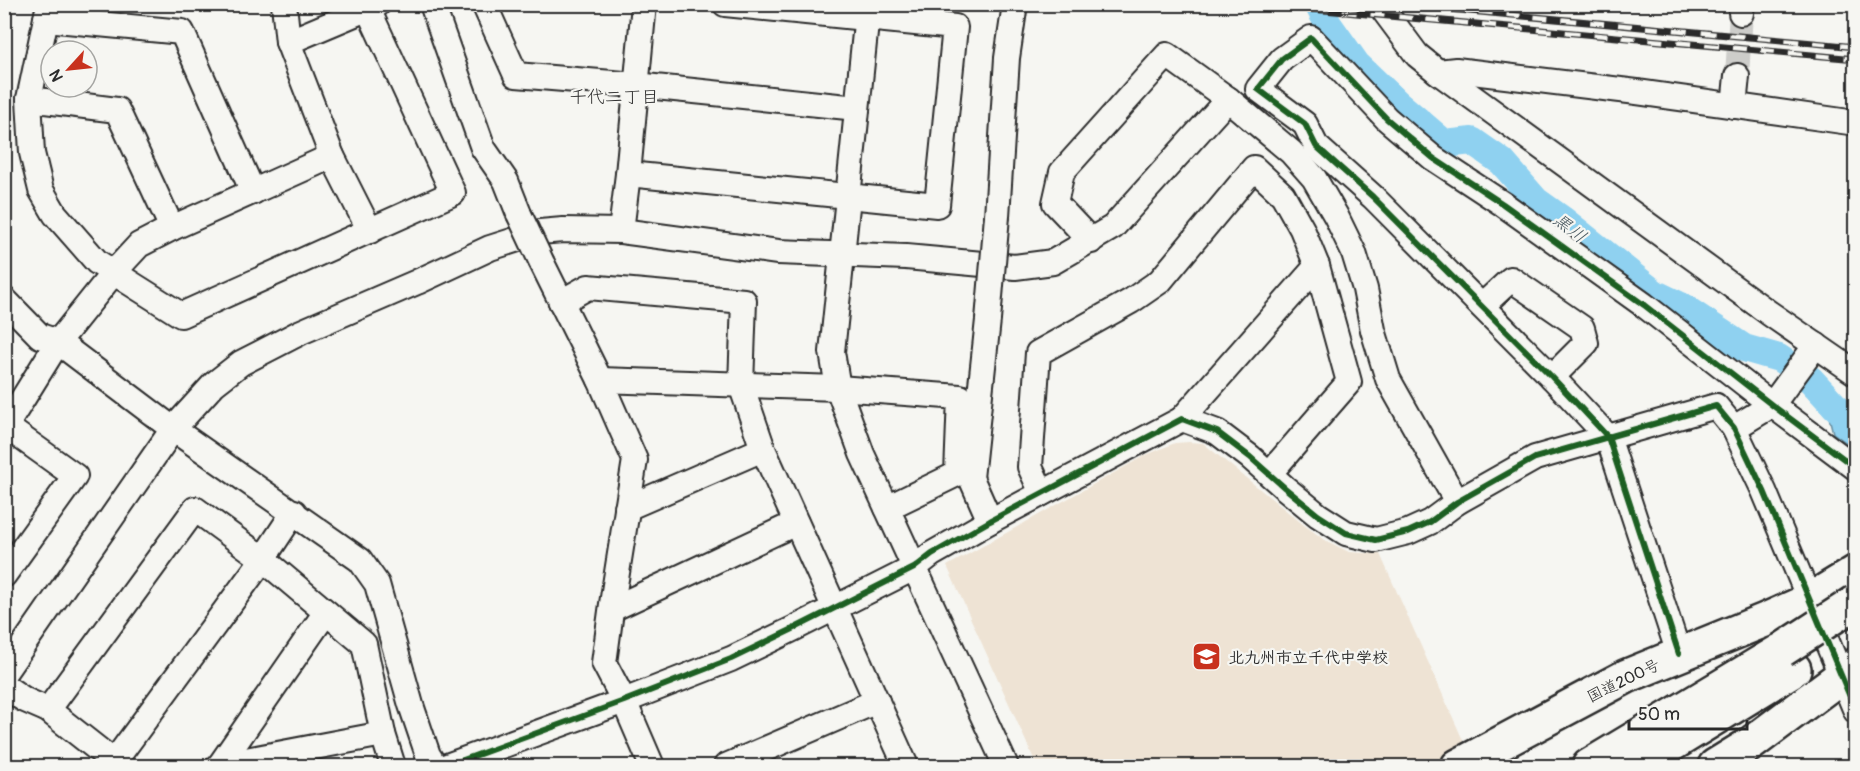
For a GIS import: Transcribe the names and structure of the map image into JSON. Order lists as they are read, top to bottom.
{
  "streets": {
    "highway": ["国道200号"]
  },
  "districts": ["千代二丁目"],
  "water": ["黒川"],
  "places": {
    "school or university": ["北九州市立千代中学校"]
  },
  "scale_bar": "50 m",
  "north": "bottom left"
}
